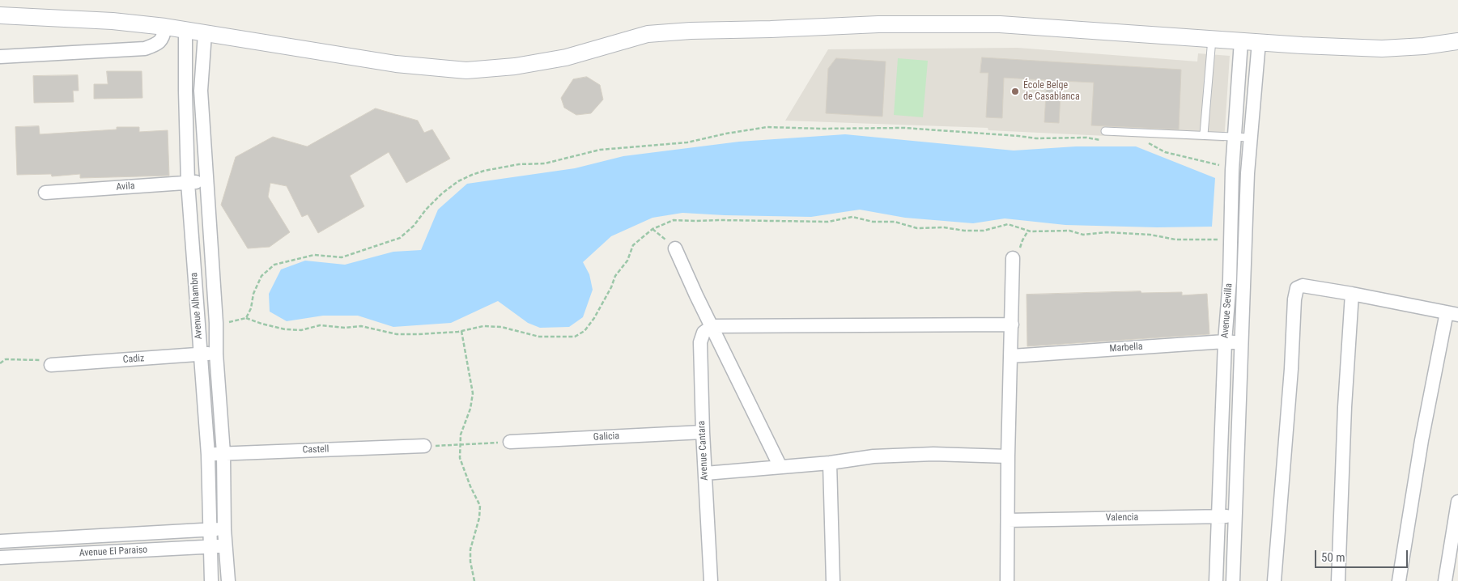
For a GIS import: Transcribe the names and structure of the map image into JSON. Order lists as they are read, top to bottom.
{
  "streets": {
    "street": [
      "Avila",
      "Avenue Alhambra",
      "Avenue Sevilla",
      "Marbella",
      "Cadiz",
      "Galicia",
      "Castell",
      "Avenue Cantara",
      "Valencia",
      "Avenue El Paraiso"
    ]
  },
  "crossings": [
    ["Avila", "Avenue Alhambra"],
    ["Avenue Alhambra", "Cadiz"],
    ["Avenue Alhambra", "Castell"],
    ["Avenue Alhambra", "Avenue El Paraiso"],
    ["Avenue Sevilla", "Marbella"],
    ["Avenue Sevilla", "Valencia"],
    ["Galicia", "Avenue Cantara"]
  ],
  "places": ["École Belge de Casablanca"],
  "scale_bar": "50 m"
}
